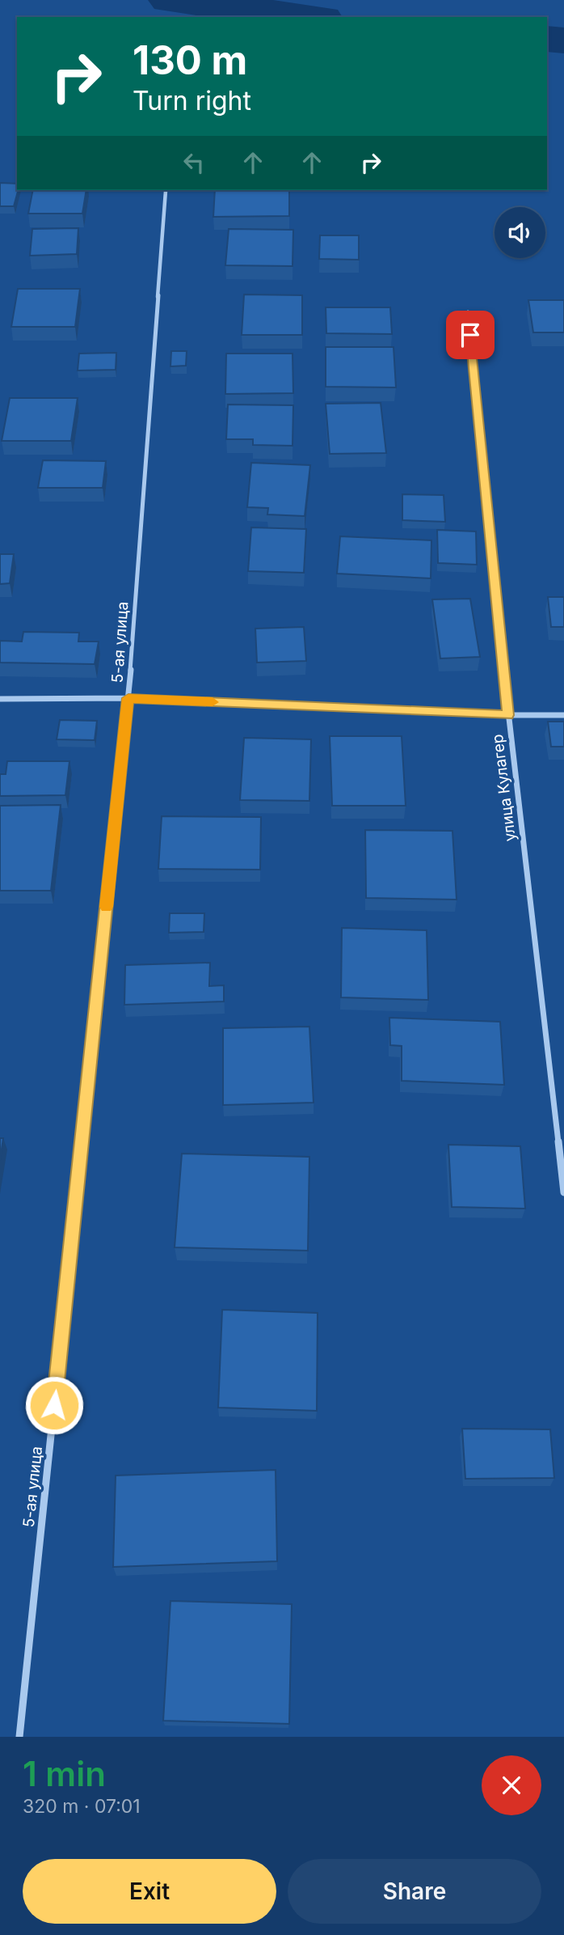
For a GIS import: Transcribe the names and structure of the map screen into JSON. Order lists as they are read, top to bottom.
{
  "streets": {
    "street": ["5-ая улица", "улица Кулагер"]
  },
  "page": {
    "turn": ["130 m", "Turn right"],
    "heading": ["1 min", "320 m · 07:01"],
    "buttons": ["Exit", "Share"]
  }
}
